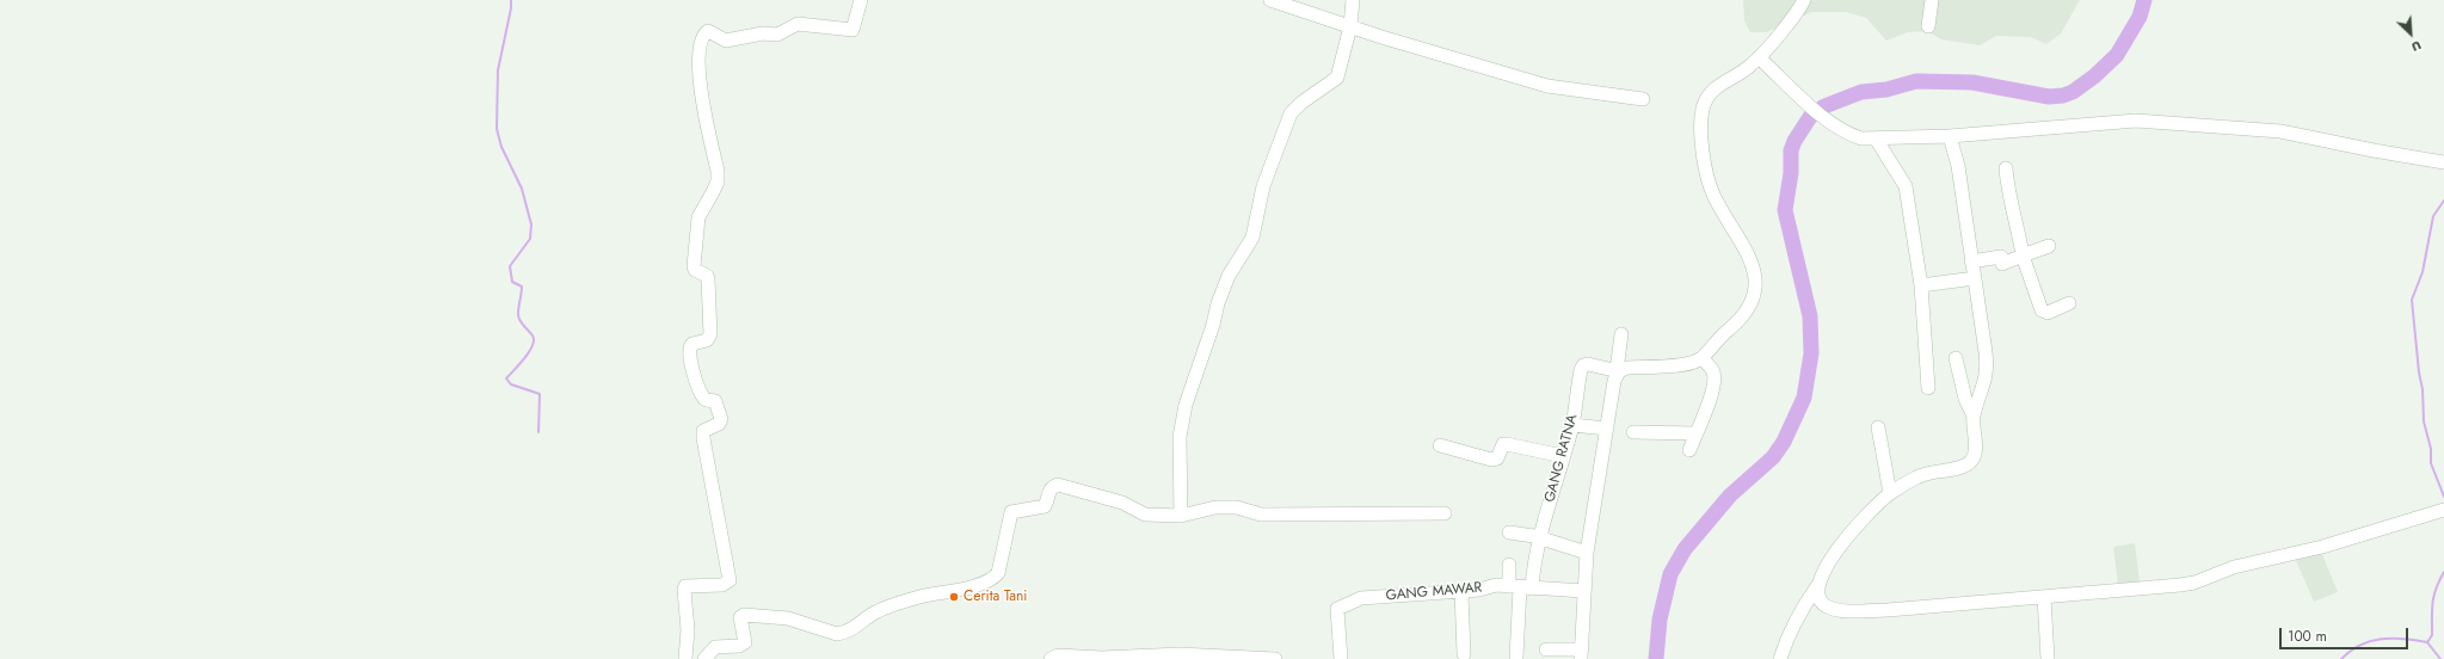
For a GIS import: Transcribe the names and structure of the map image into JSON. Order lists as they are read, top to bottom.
{
  "streets": {
    "street": ["GANG RATNA", "GANG MAWAR"]
  },
  "crossings": [
    ["GANG RATNA", "GANG MAWAR"]
  ],
  "places": ["Cerita Tani"],
  "scale_bar": "100 m",
  "north": "bottom right"
}
